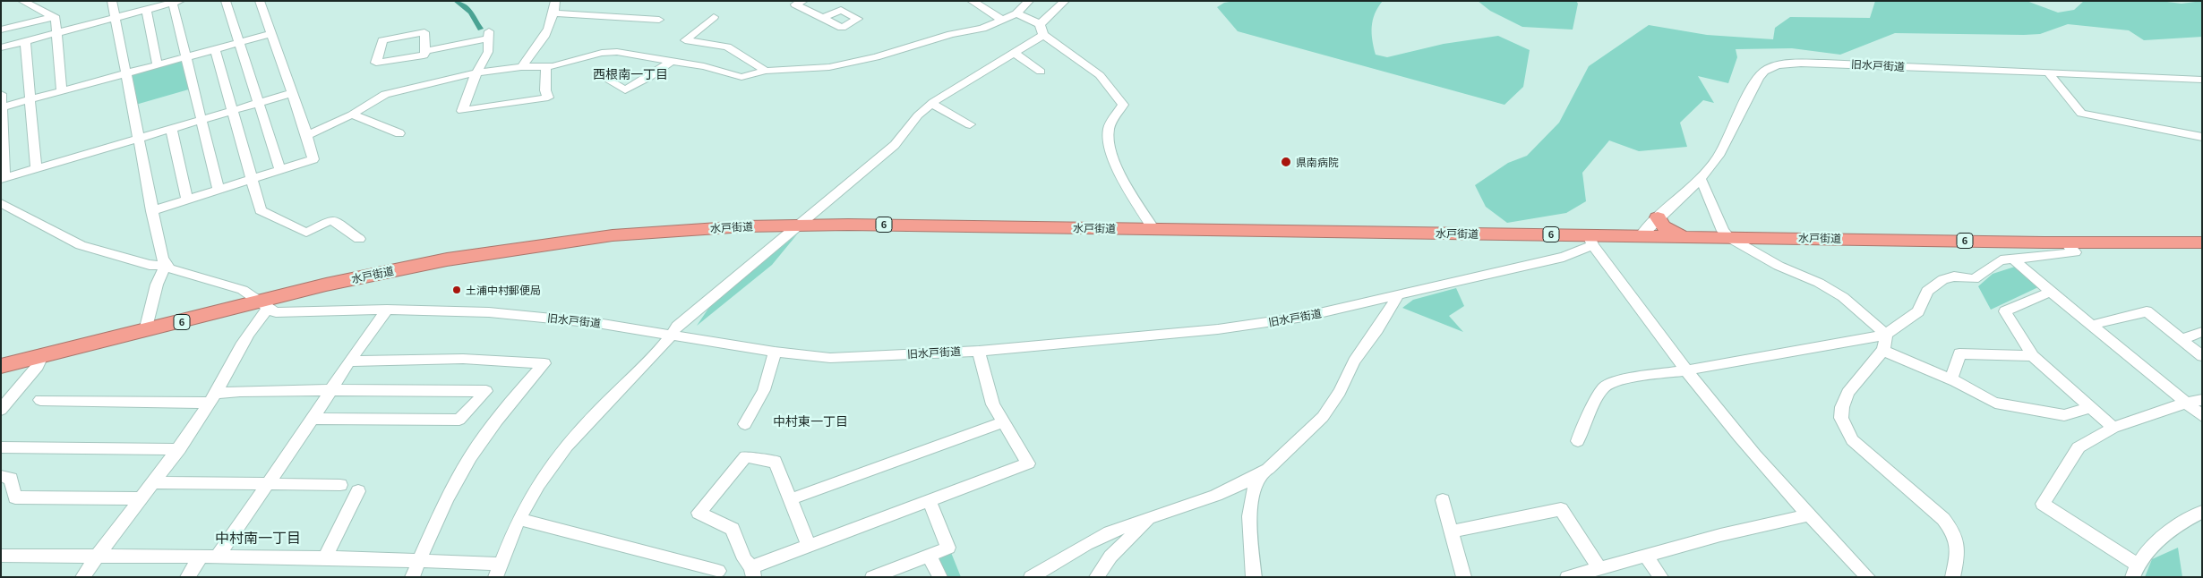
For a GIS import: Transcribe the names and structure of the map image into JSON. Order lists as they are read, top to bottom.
{
  "streets": {
    "highway": ["6", "水戸街道"],
    "street": ["旧水戸街道"]
  },
  "crossings": [
    ["旧水戸街道", "水戸街道"]
  ],
  "districts": ["西根南一丁目", "中村東一丁目", "中村南一丁目"],
  "places": ["県南病院", "土浦中村郵便局"]
}
